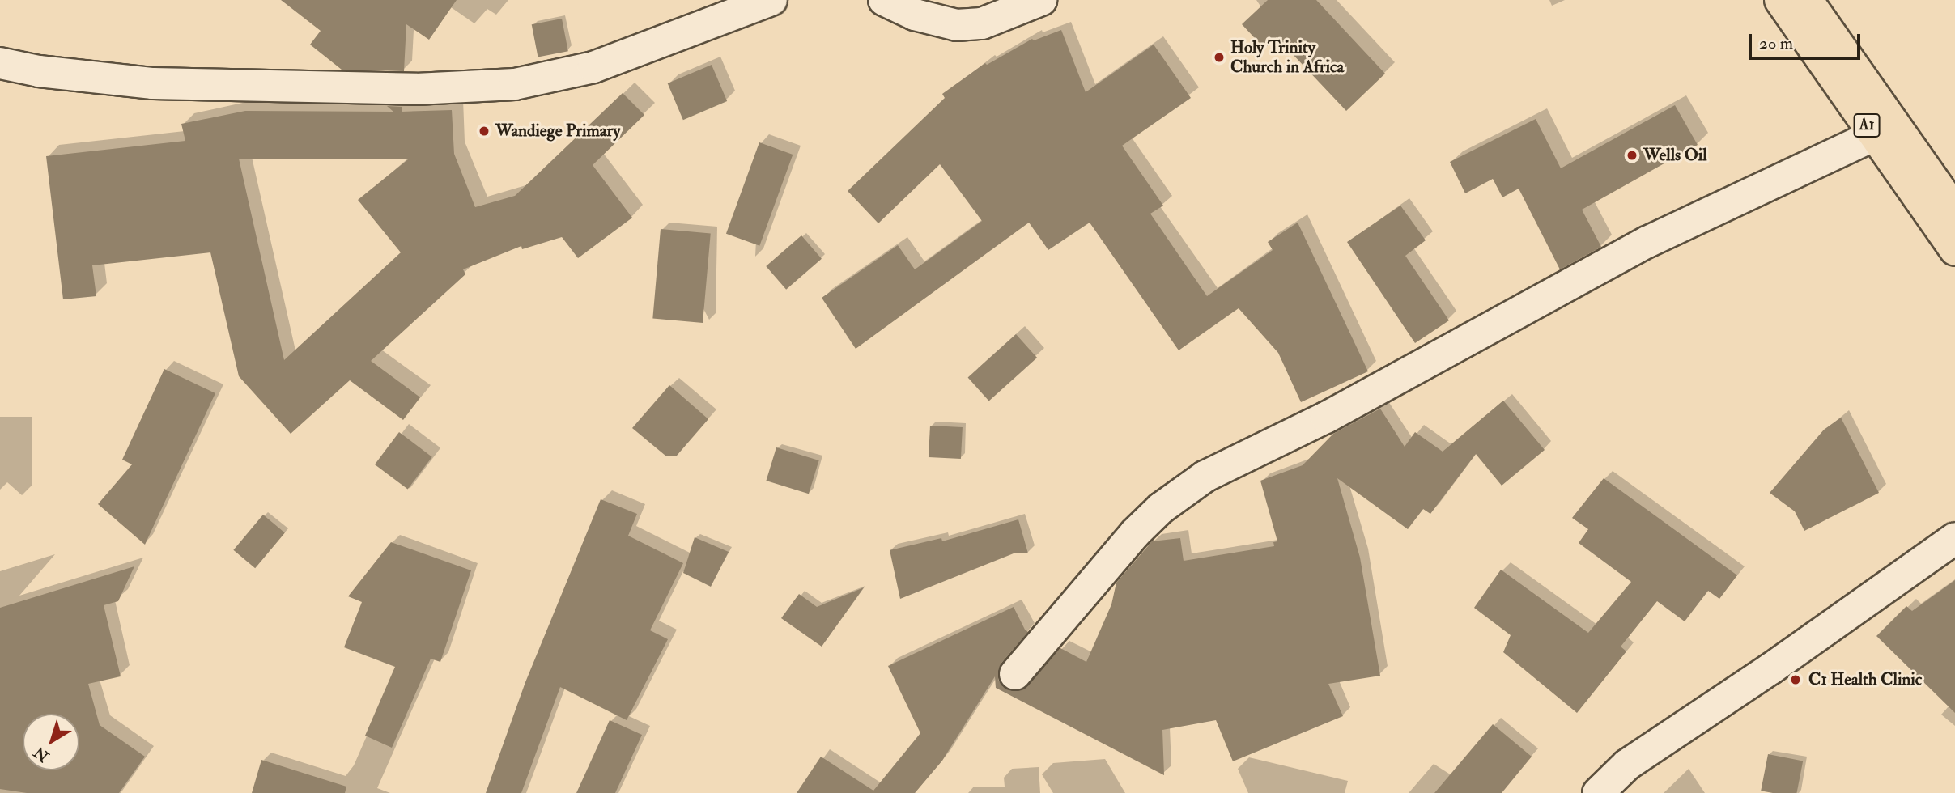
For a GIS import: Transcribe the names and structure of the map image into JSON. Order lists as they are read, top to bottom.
{
  "streets": {
    "highway": ["A1"]
  },
  "places": [
    "Holy Trinity Church in Africa",
    "Wandiege Primary",
    "Wells Oil",
    "C1 Health Clinic"
  ],
  "scale_bar": "20 m",
  "north": "bottom left"
}
